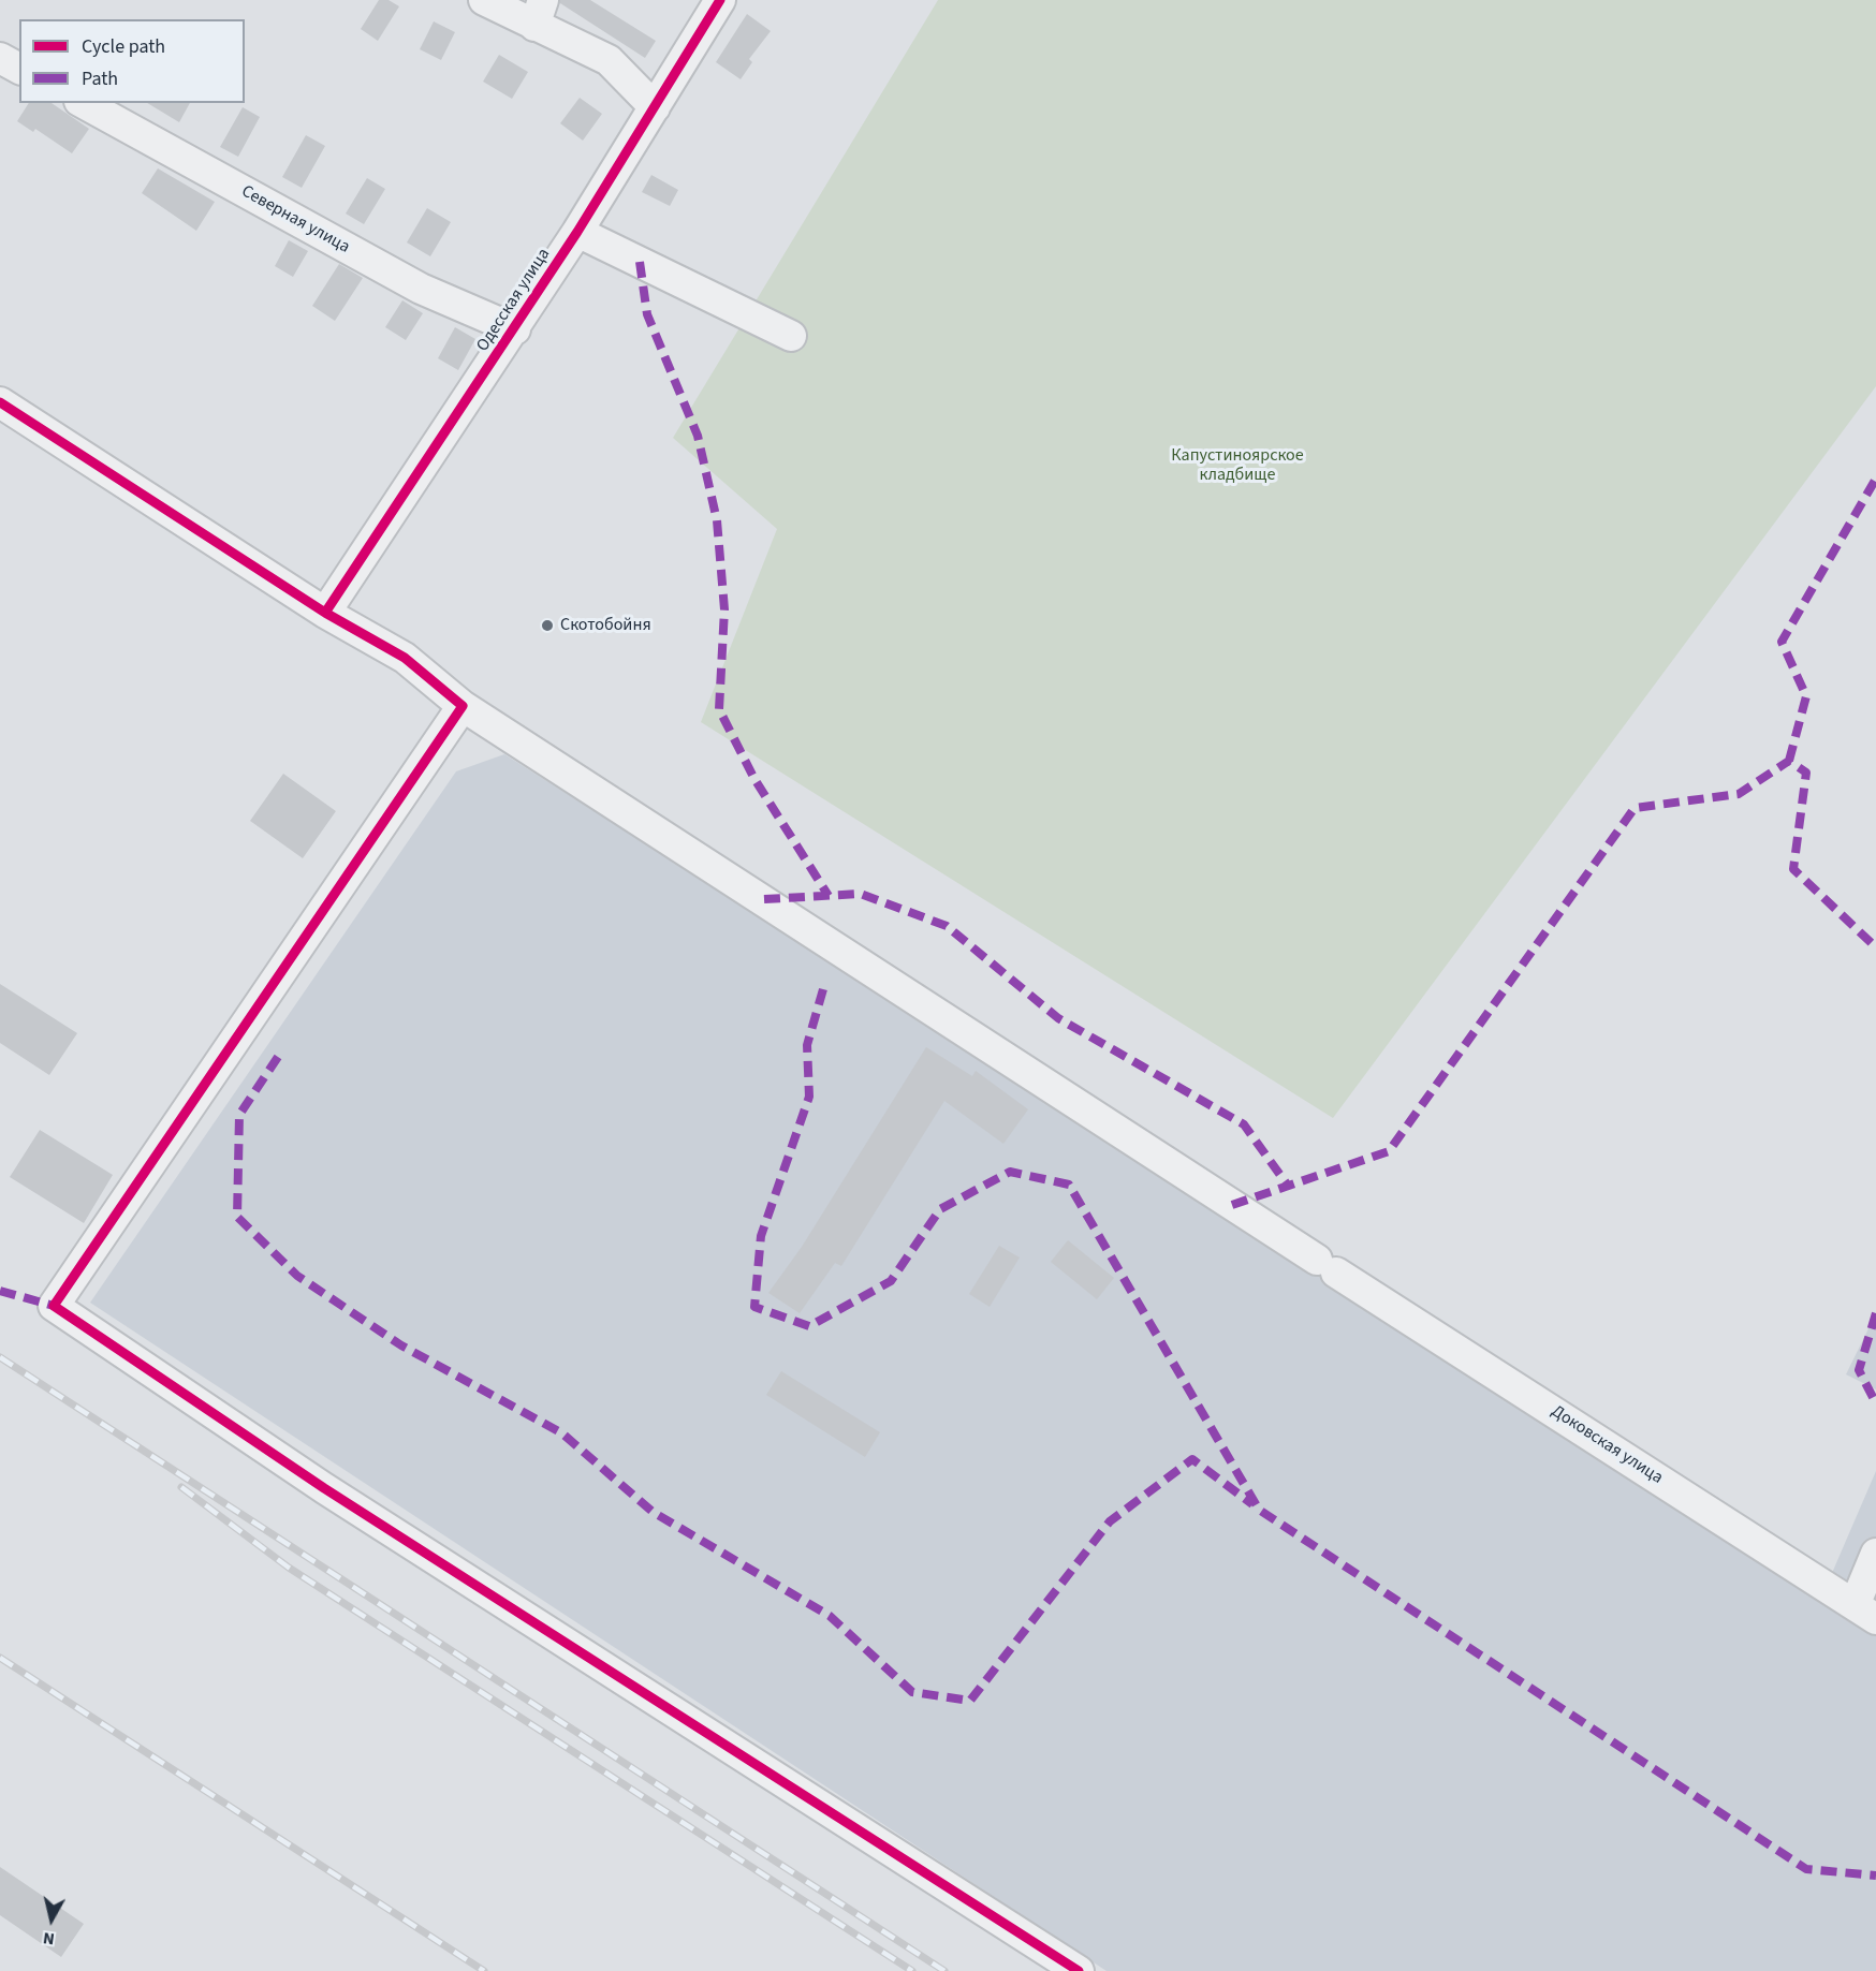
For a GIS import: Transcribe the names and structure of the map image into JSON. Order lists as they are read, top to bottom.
{
  "streets": {
    "street": ["Северная улица", "Одесская улица", "Доковская улица"]
  },
  "crossings": [
    ["Северная улица", "Одесская улица"],
    ["Одесская улица", "Доковская улица"]
  ],
  "parks": ["Капустиноярское кладбище"],
  "places": ["Скотобойня"],
  "legend": ["Cycle path", "Path"],
  "north": "bottom"
}
